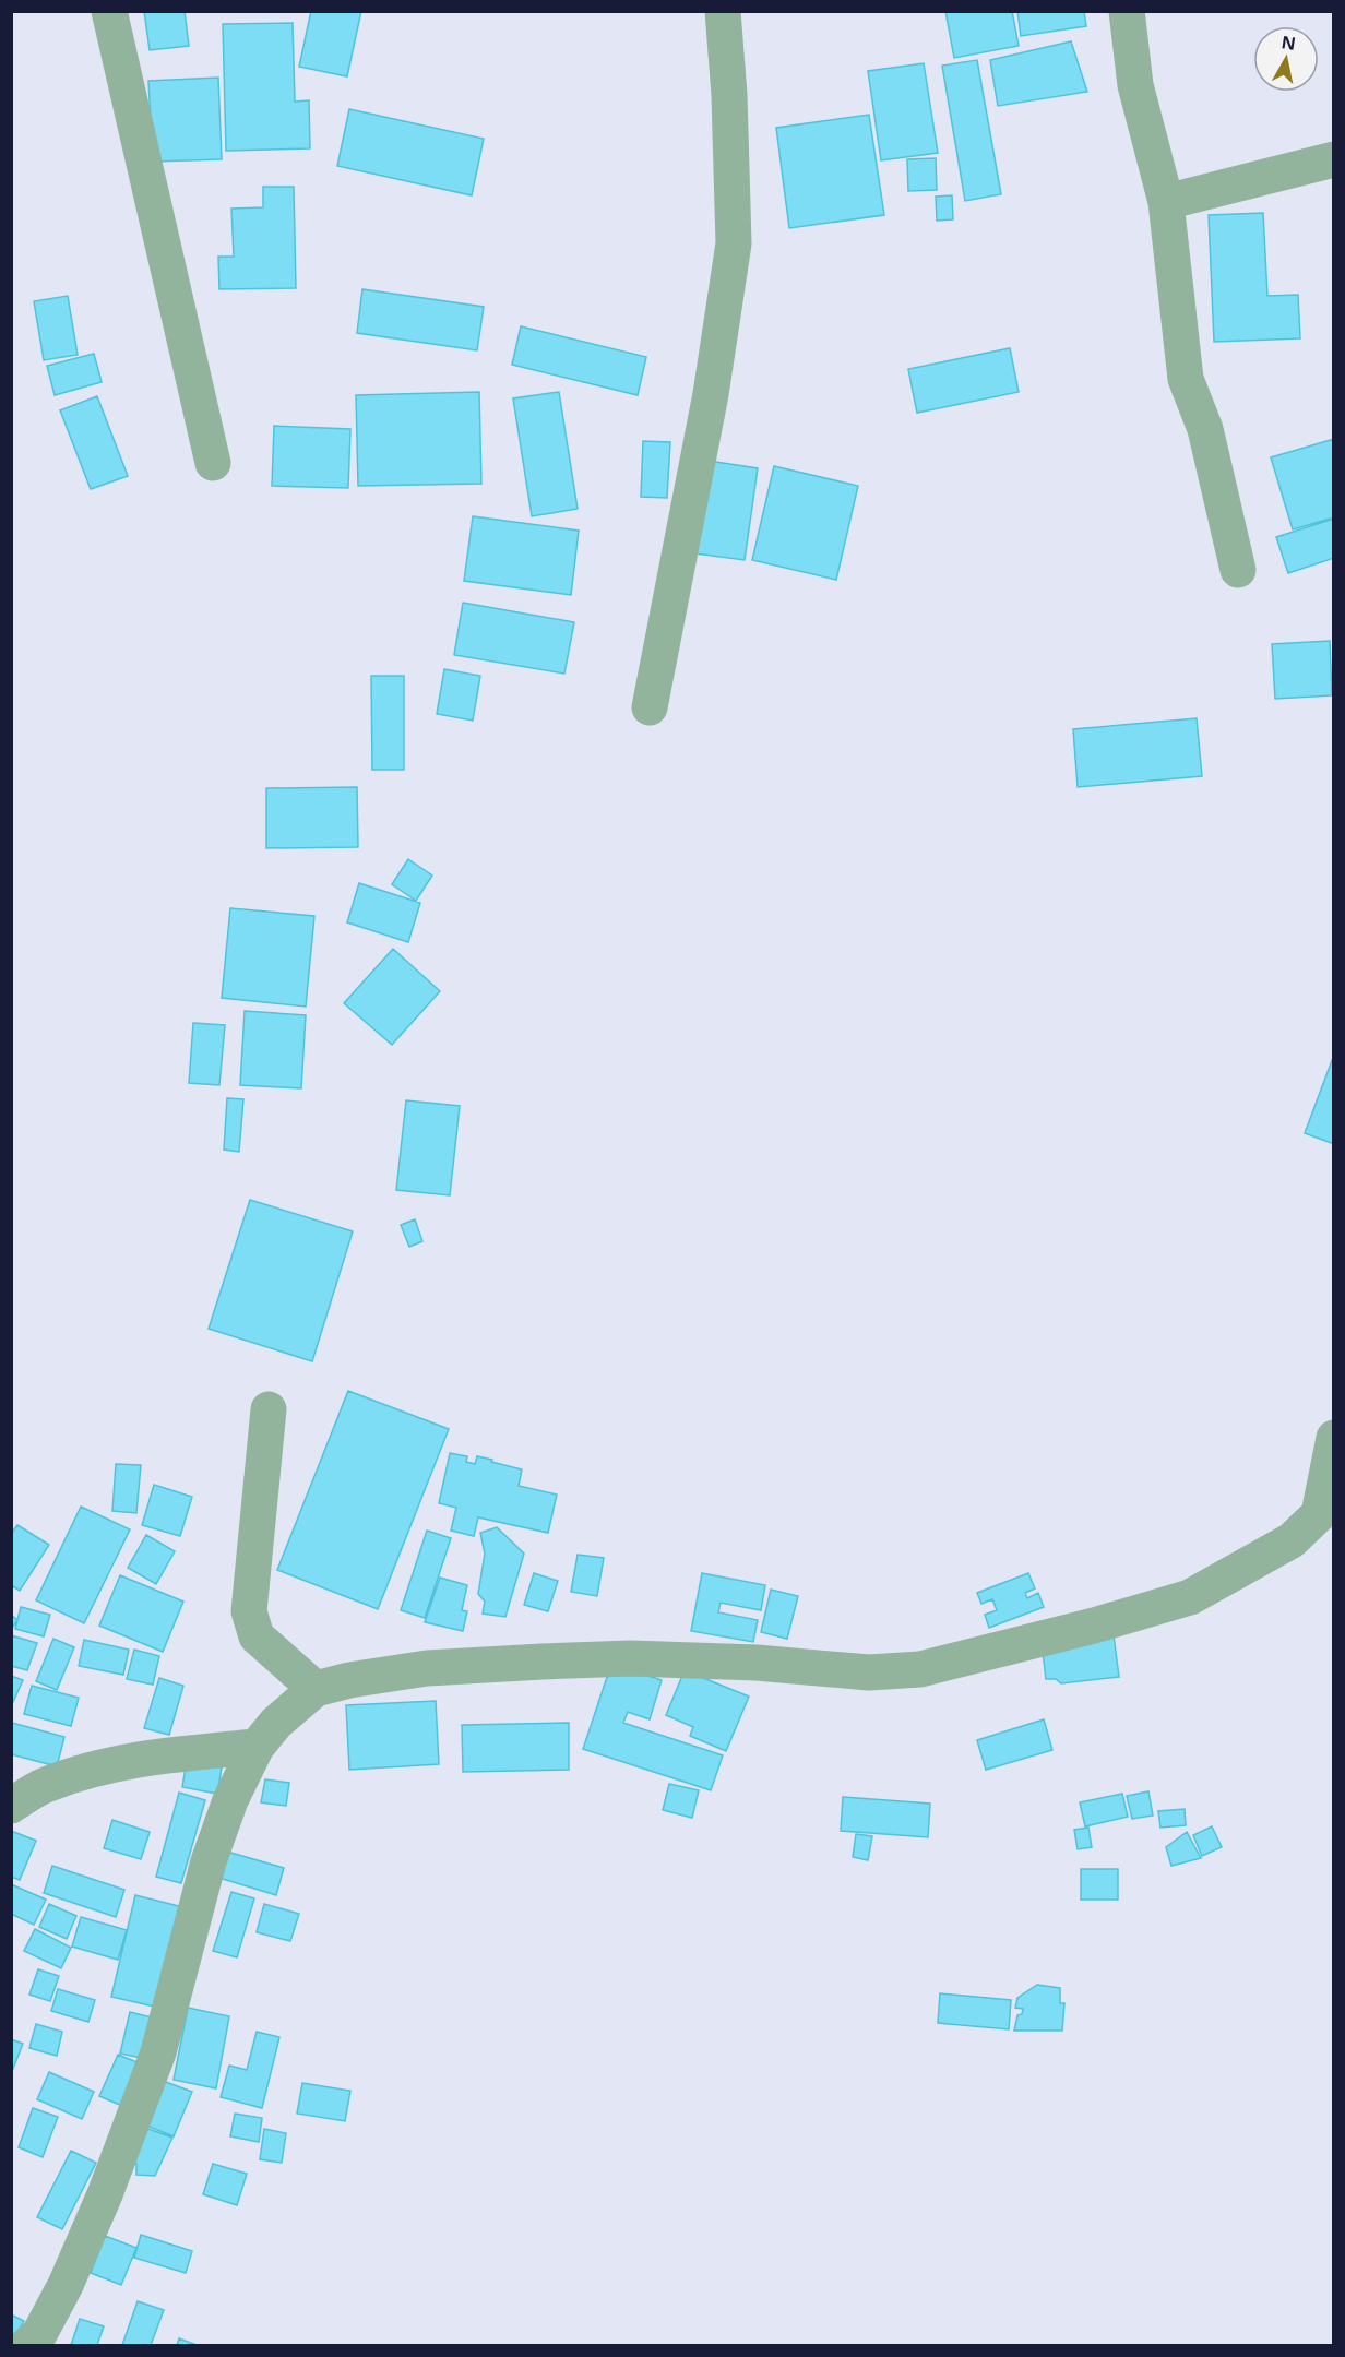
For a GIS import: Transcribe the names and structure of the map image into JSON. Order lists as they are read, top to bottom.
{
  "north": "top"
}
